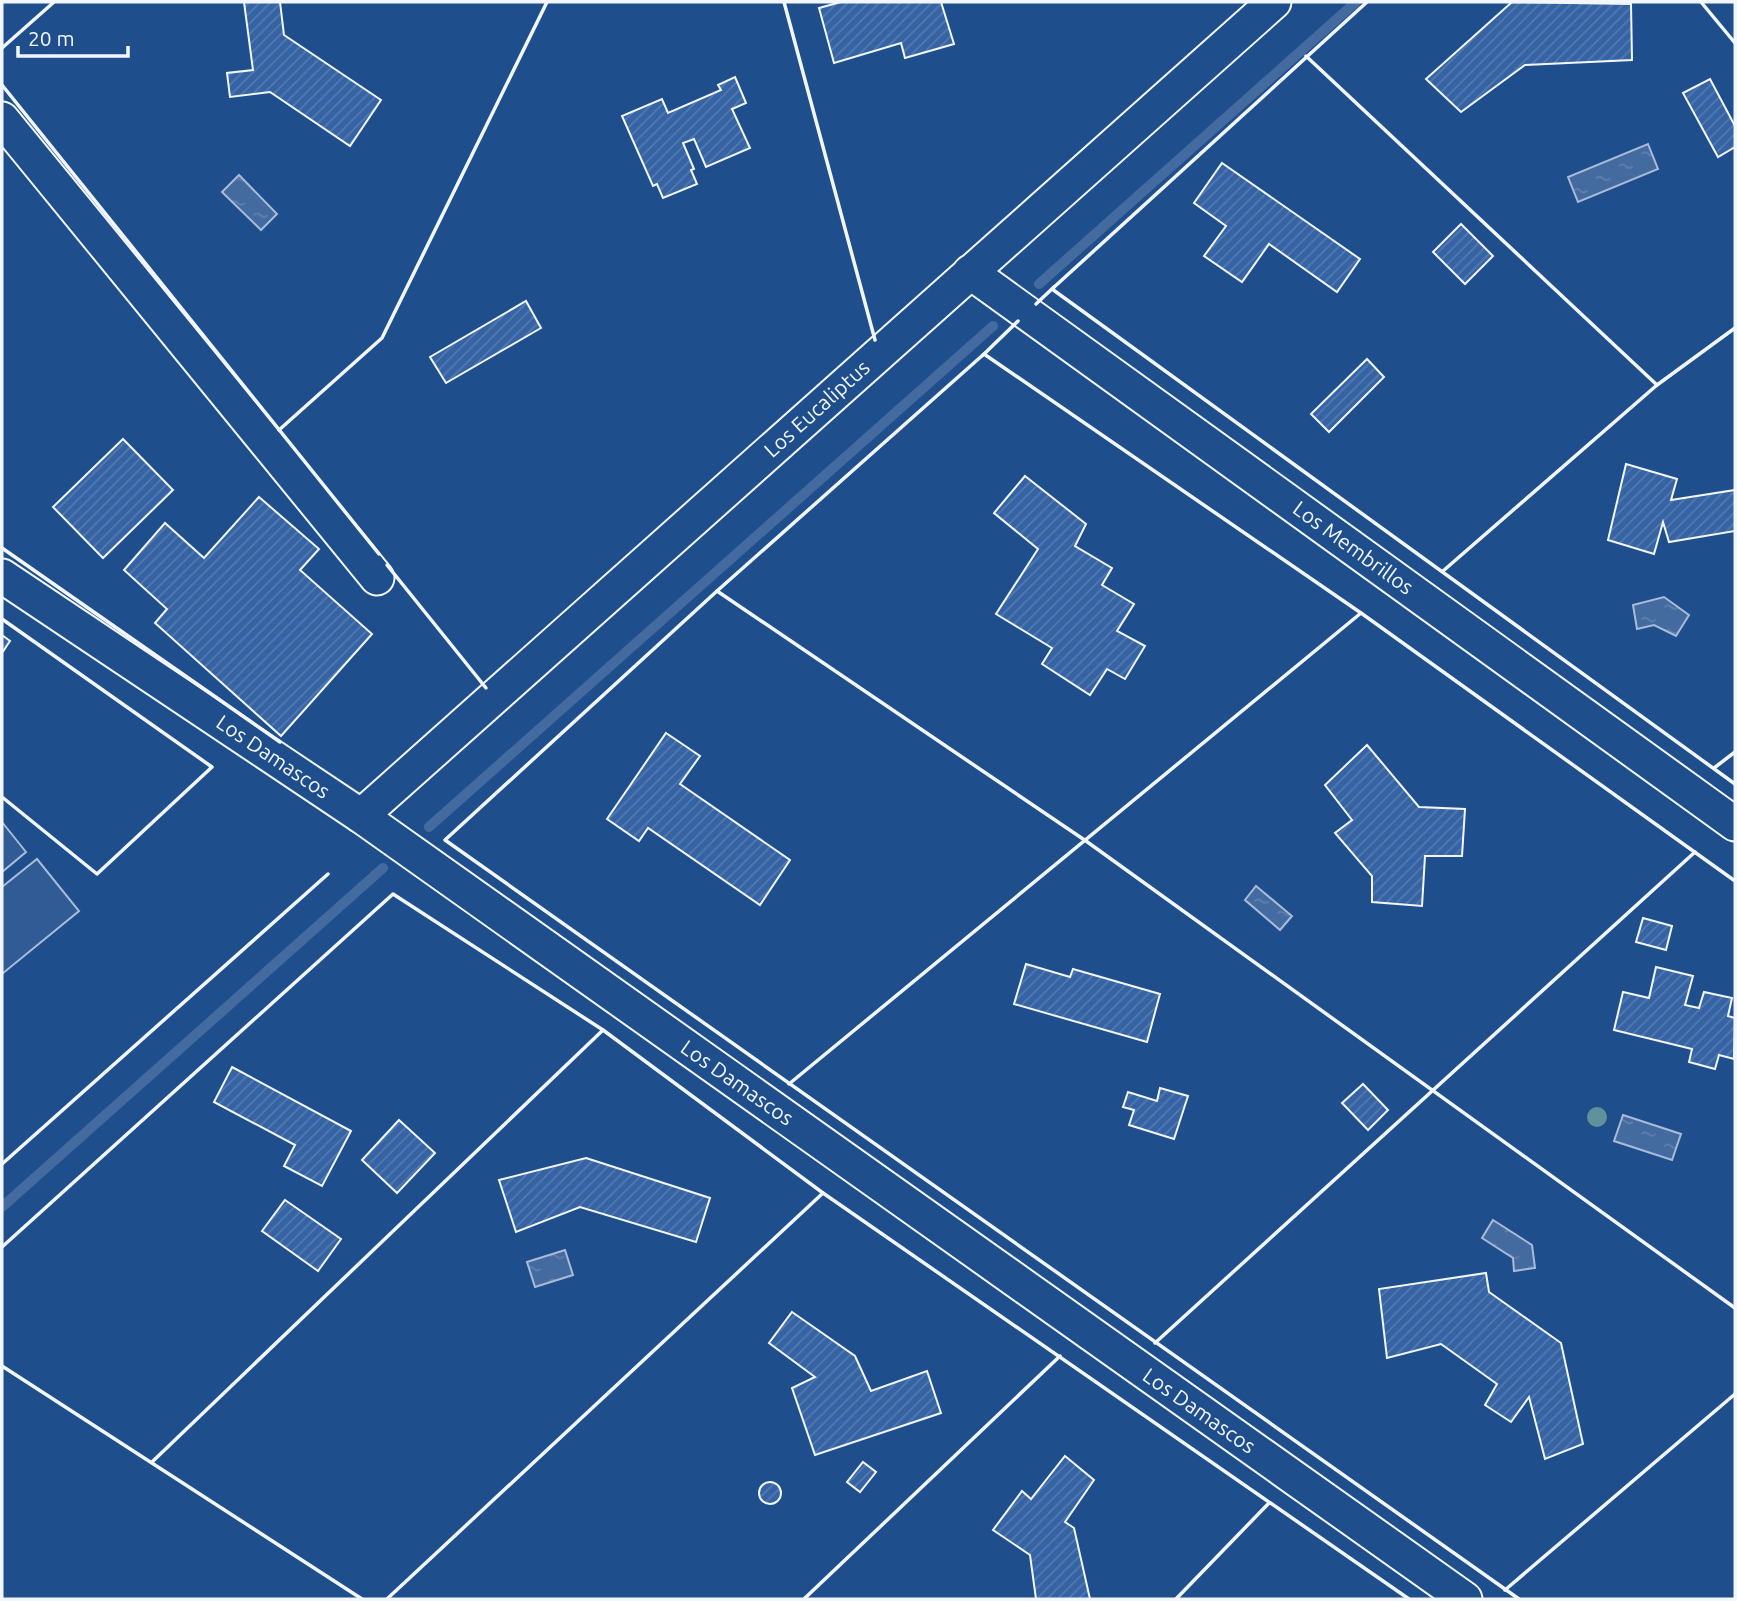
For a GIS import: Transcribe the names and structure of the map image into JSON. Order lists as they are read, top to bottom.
{
  "streets": {
    "street": ["Los Eucaliptus", "Los Membrillos", "Los Damascos"]
  },
  "crossings": [
    ["Los Eucaliptus", "Los Membrillos"],
    ["Los Eucaliptus", "Los Damascos"]
  ],
  "scale_bar": "20 m"
}
